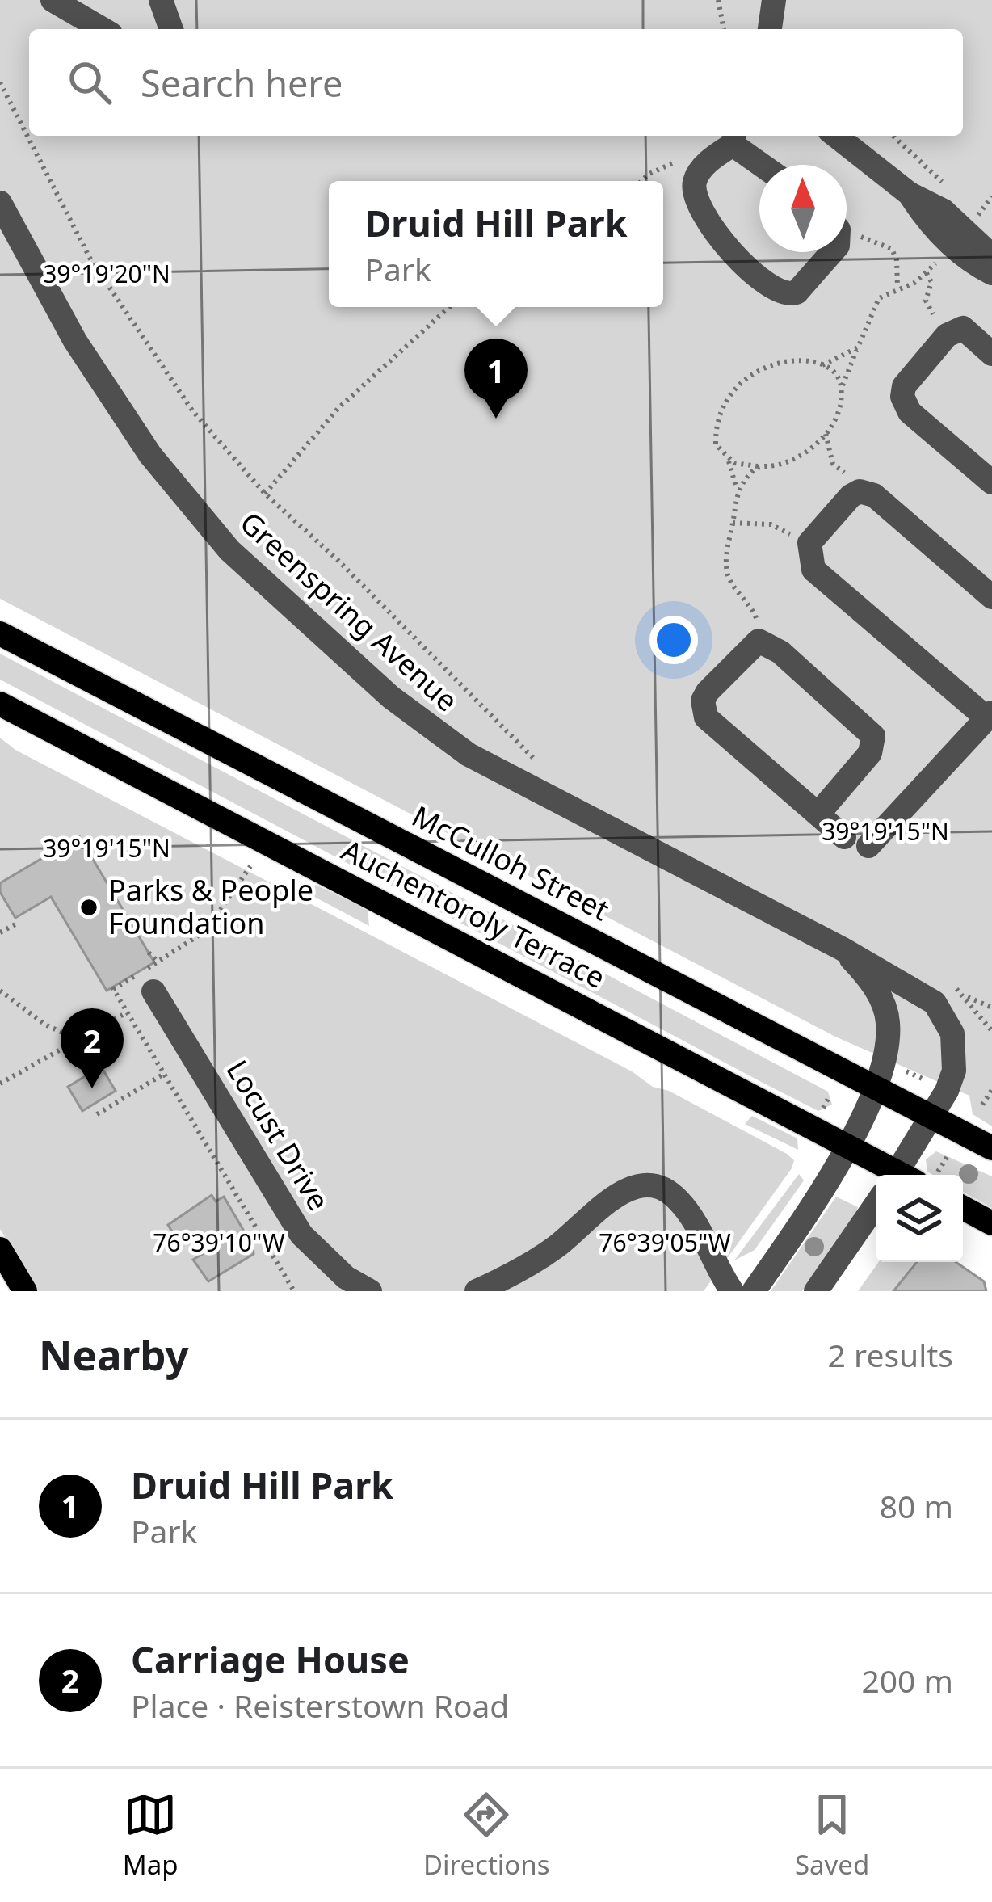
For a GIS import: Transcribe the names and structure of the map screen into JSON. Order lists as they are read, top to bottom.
{
  "streets": {
    "main road": ["McCulloh Street", "Auchentoroly Terrace"],
    "street": ["Greenspring Avenue", "Locust Drive"]
  },
  "crossings": [
    ["Greenspring Avenue", "McCulloh Street"],
    ["Greenspring Avenue", "Auchentoroly Terrace"]
  ],
  "places": ["Parks & People Foundation"],
  "north": "top",
  "page": {
    "search": "Search here",
    "popup": ["Druid Hill Park", "Park"],
    "pins": ["1", "2"],
    "heading": ["Nearby", "2 results"],
    "list": [
      {
        "mark": "1",
        "name": "Druid Hill Park",
        "note": "Park",
        "value": "80 m"
      },
      {
        "mark": "2",
        "name": "Carriage House",
        "note": "Place · Reisterstown Road",
        "value": "200 m"
      }
    ],
    "nav": ["Map", "Directions", "Saved"]
  },
  "coordinates": [
    "39°19'20\"N",
    "39°19'15\"N",
    "76°39'10\"W",
    "76°39'05\"W"
  ]
}
